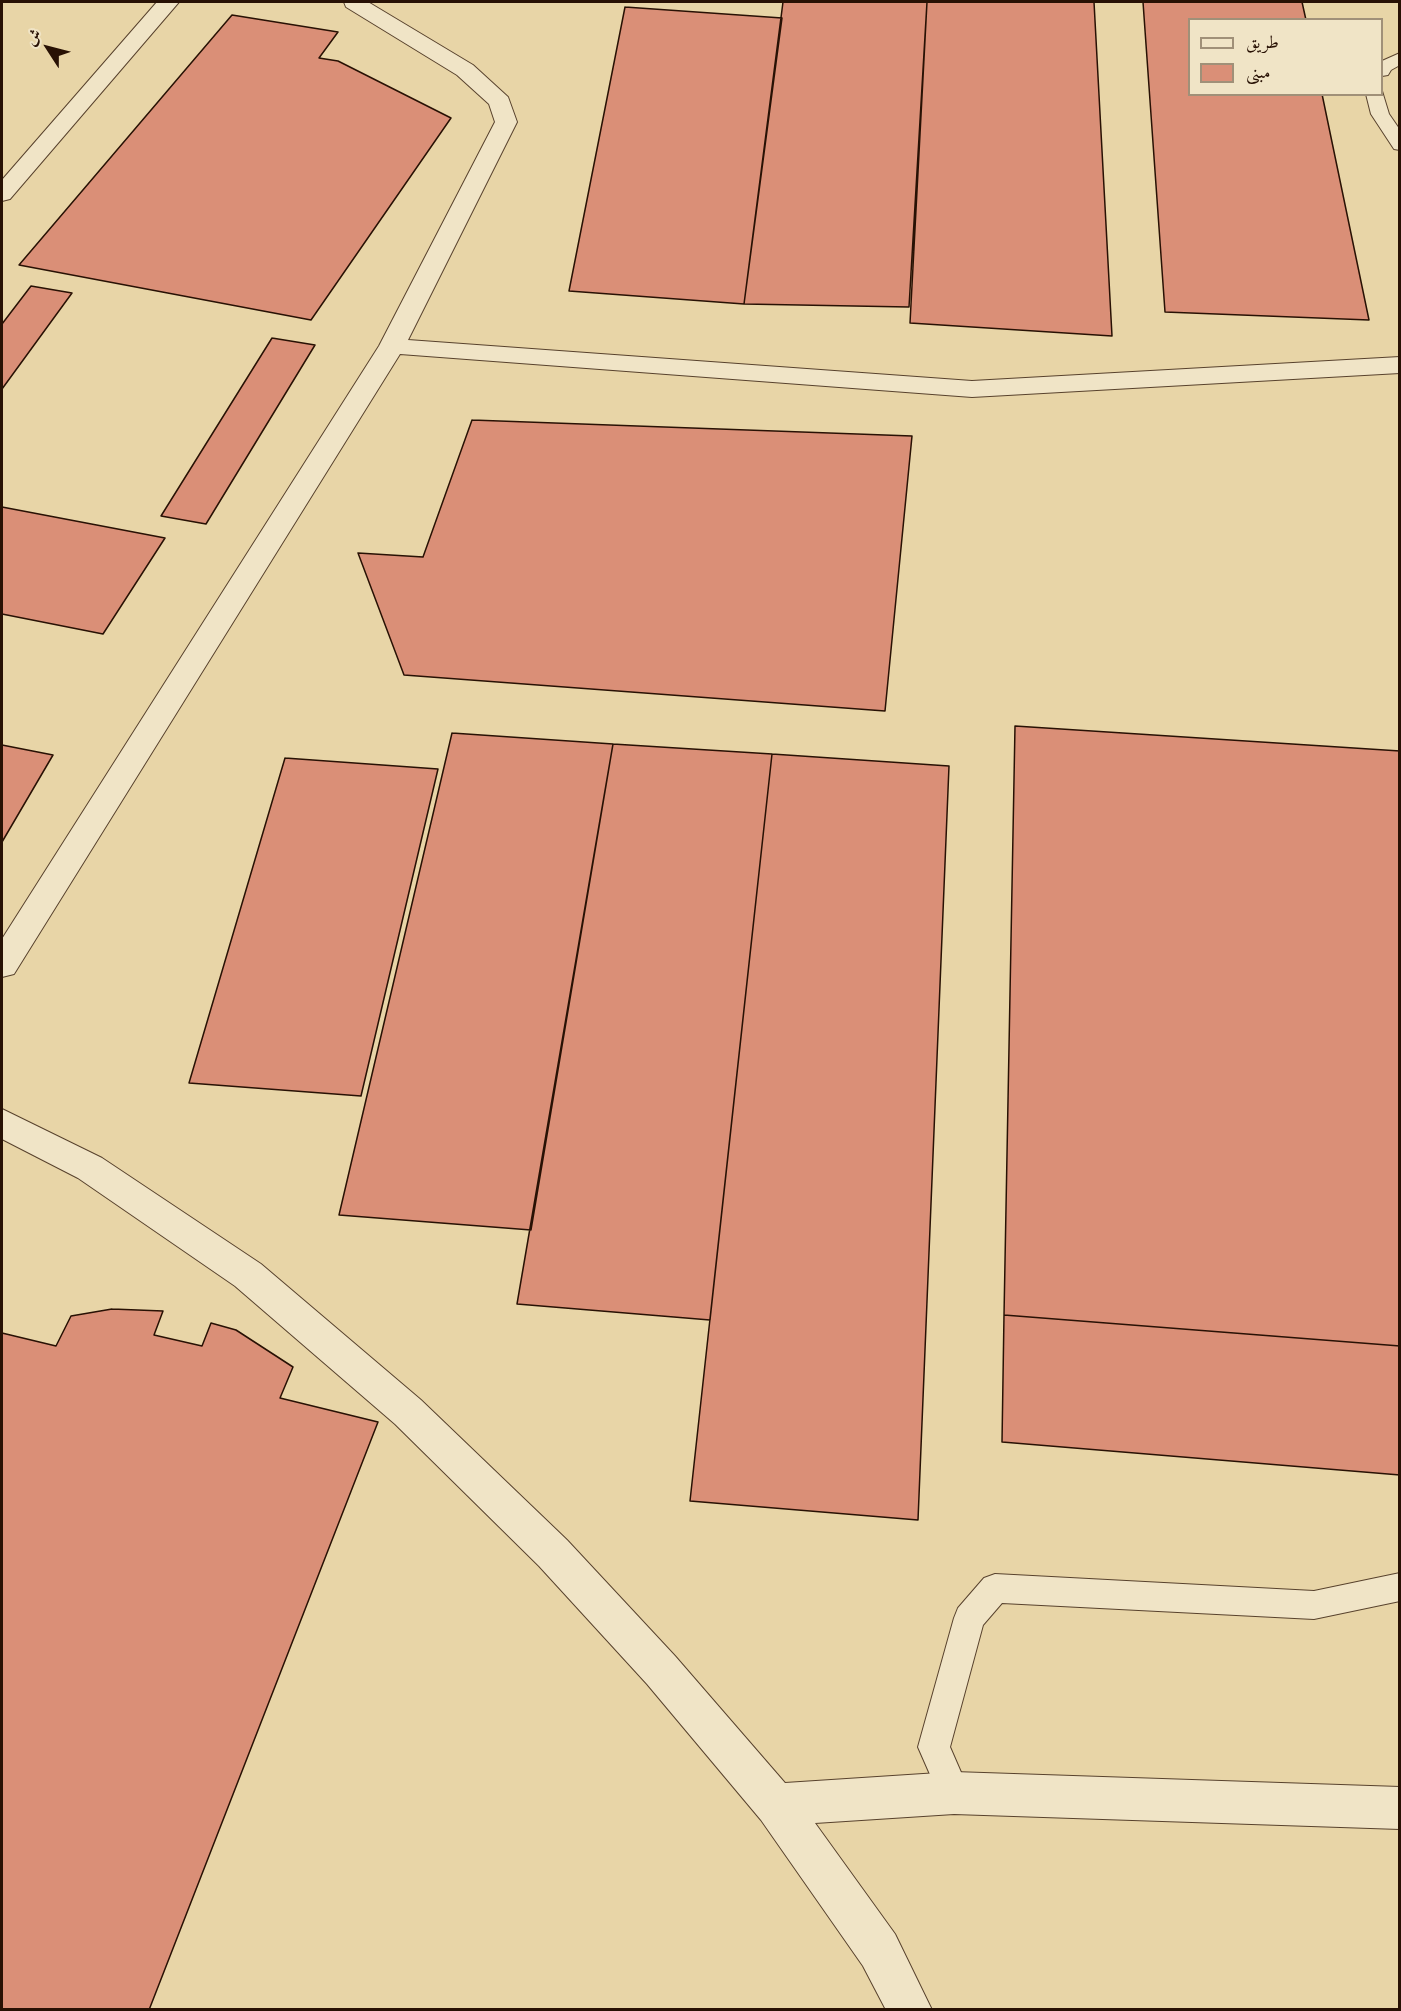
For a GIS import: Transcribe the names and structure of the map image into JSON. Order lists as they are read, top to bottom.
{
  "legend": ["طريق", "مبنى"],
  "north": "top left"
}
